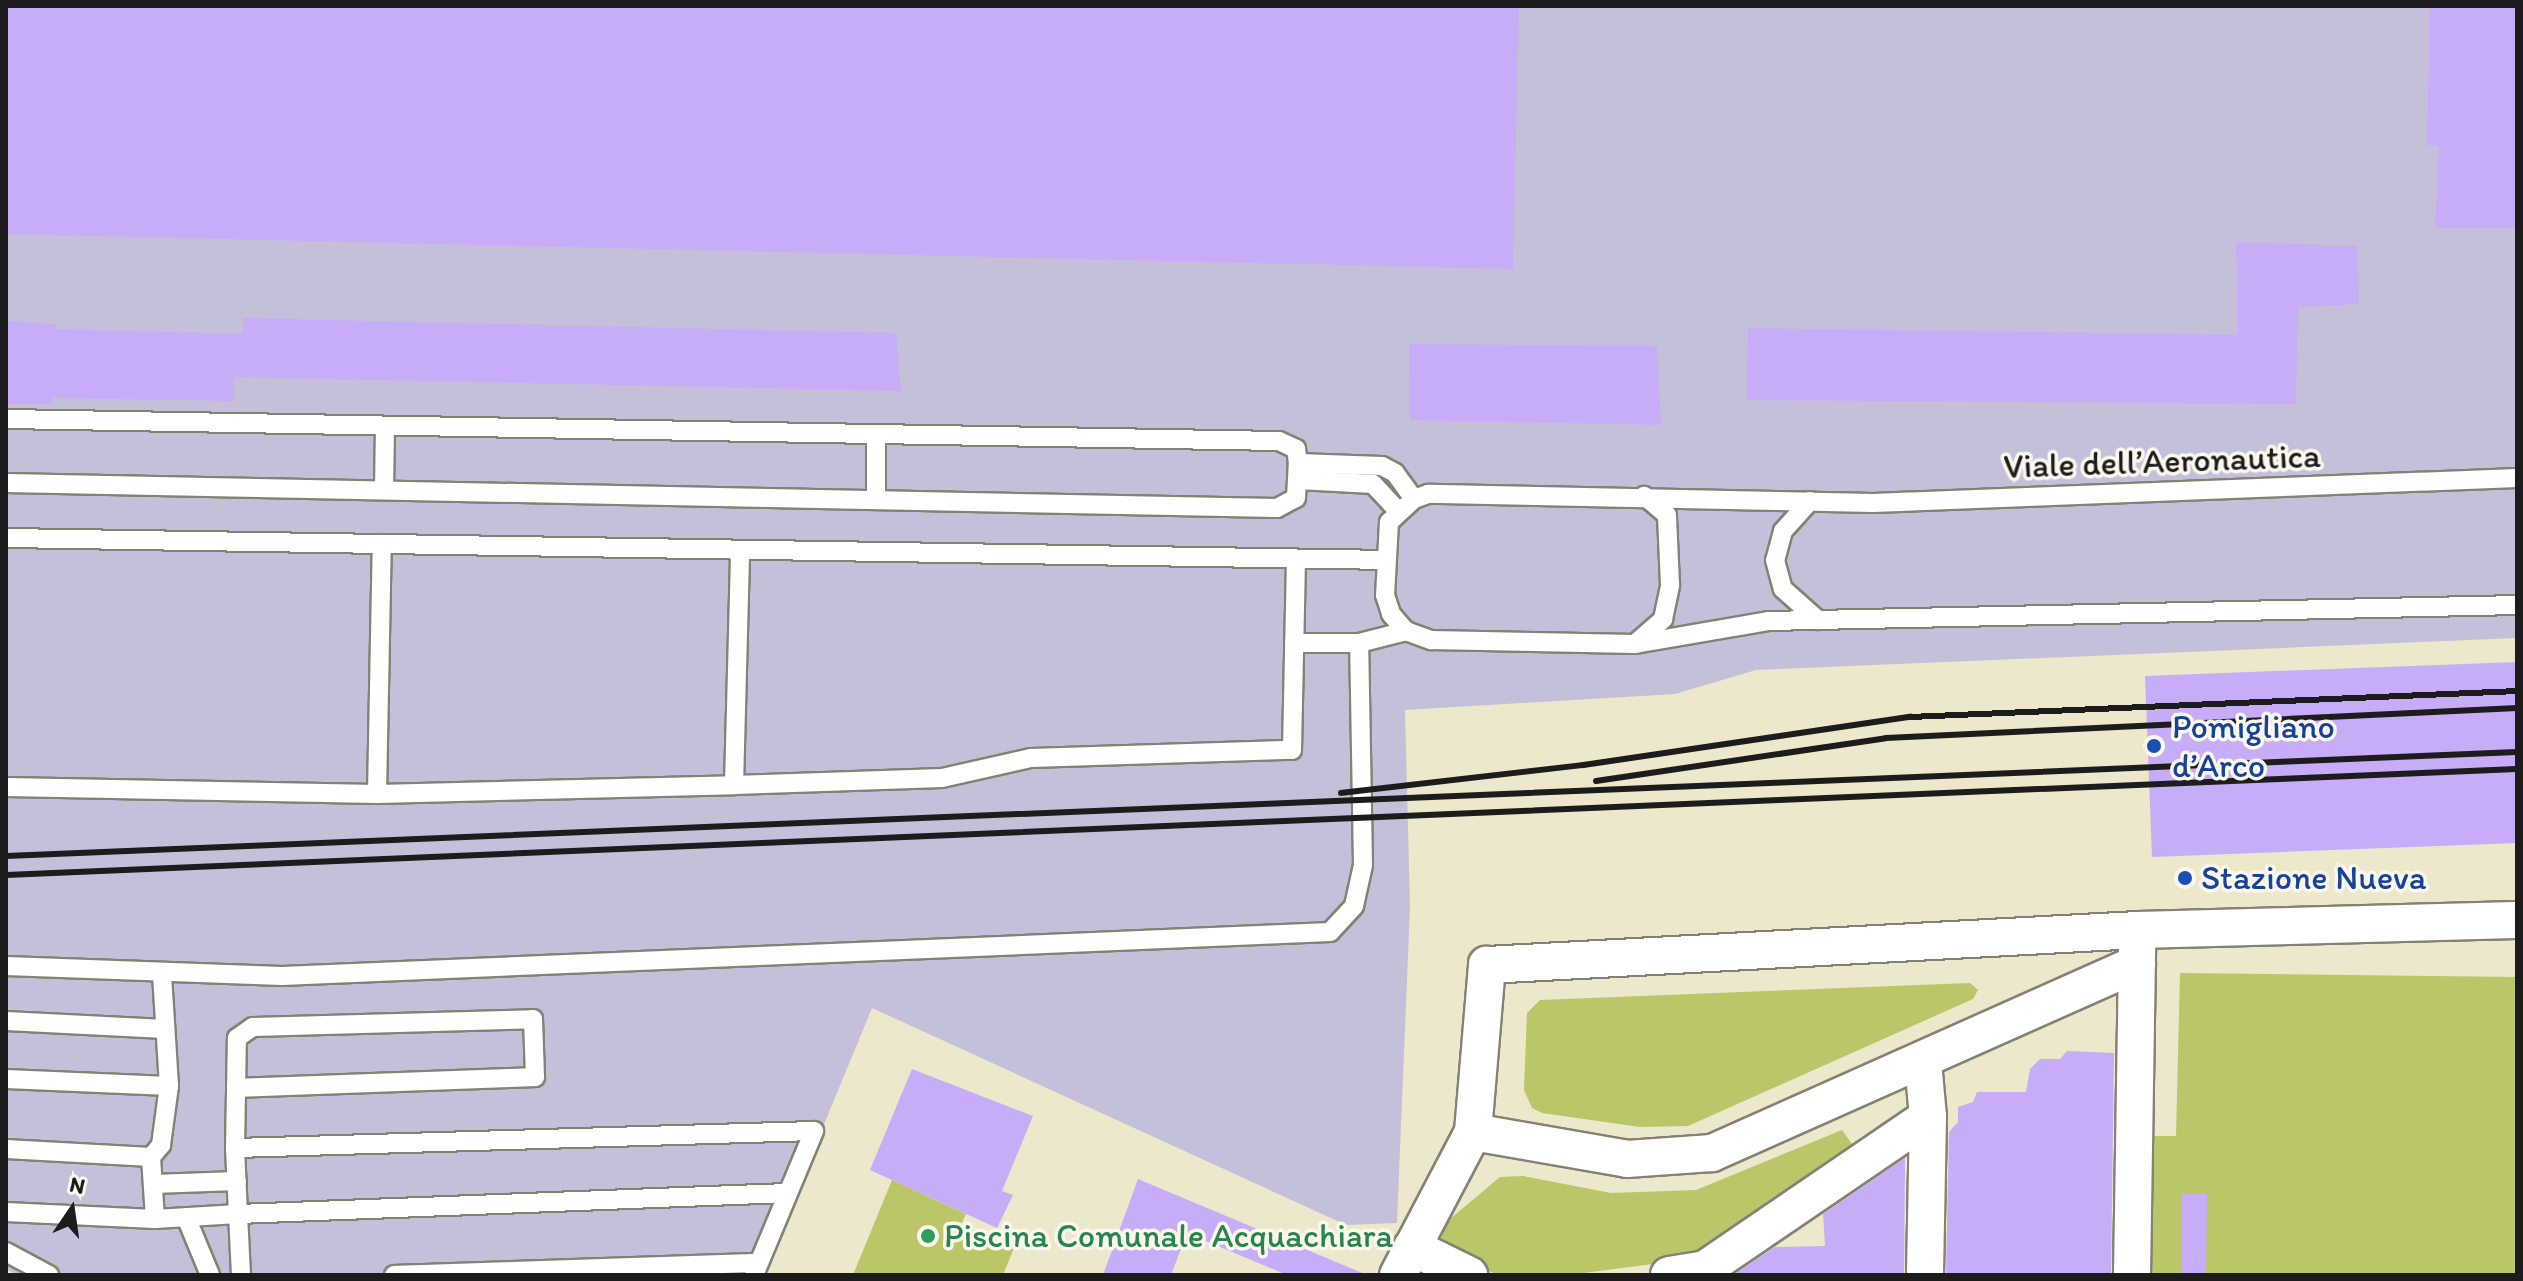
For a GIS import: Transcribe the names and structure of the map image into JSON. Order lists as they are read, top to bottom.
{
  "streets": {
    "lane": ["Viale dell’Aeronautica"]
  },
  "places": ["Pomigliano d’Arco", "Stazione Nueva", "Piscina Comunale Acquachiara"],
  "north": "top"
}
